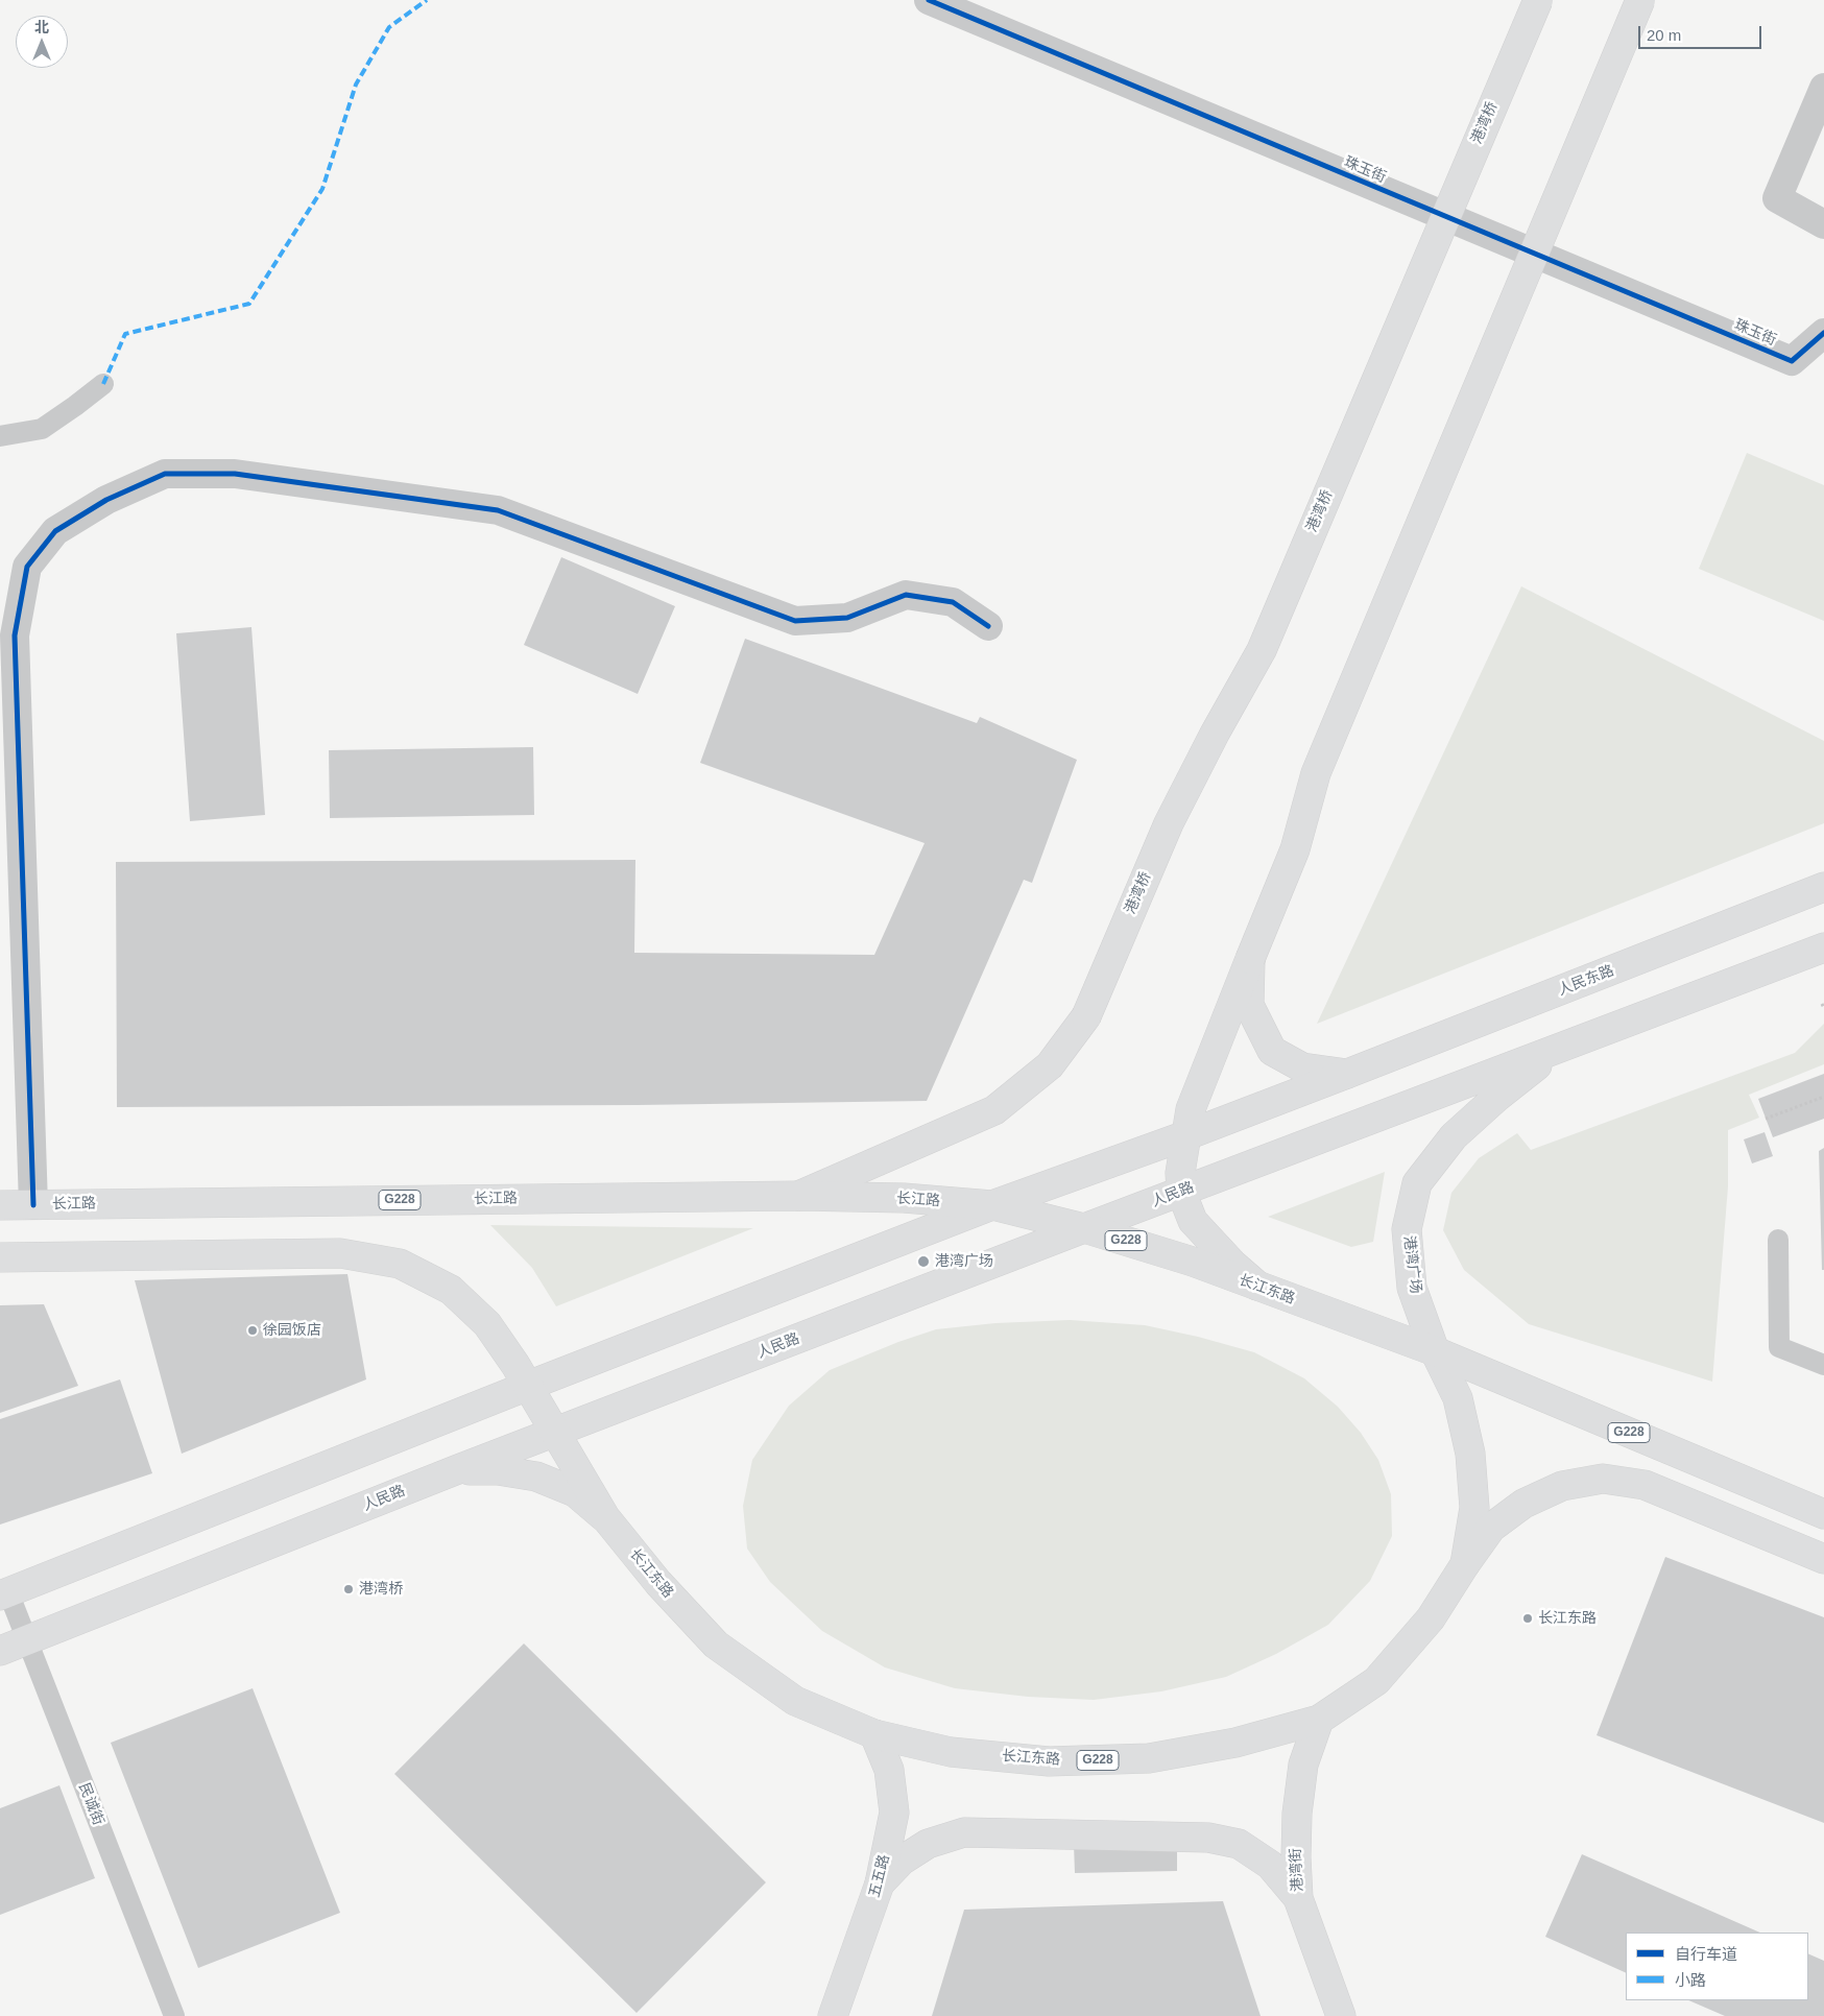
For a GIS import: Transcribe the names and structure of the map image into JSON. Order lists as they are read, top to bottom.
{
  "streets": {
    "main road": [
      "港湾桥",
      "人民东路",
      "人民路",
      "长江路",
      "G228",
      "港湾广场",
      "长江东路",
      "港湾街",
      "五五路"
    ],
    "street": ["珠玉街"],
    "lane": ["民诚街"]
  },
  "crossings": [
    ["港湾桥", "长江路"],
    ["人民路", "港湾广场"],
    ["人民路", "长江东路"],
    ["人民路", "民诚街"],
    ["长江路", "长江东路"],
    ["G228", "长江东路"],
    ["港湾广场", "长江东路"],
    ["长江东路", "港湾街"],
    ["长江东路", "五五路"]
  ],
  "places": [
    "港湾广场",
    "徐园饭店",
    "港湾桥",
    "长江东路"
  ],
  "legend": ["自行车道", "小路"],
  "scale_bar": "20 m",
  "north": "top"
}
